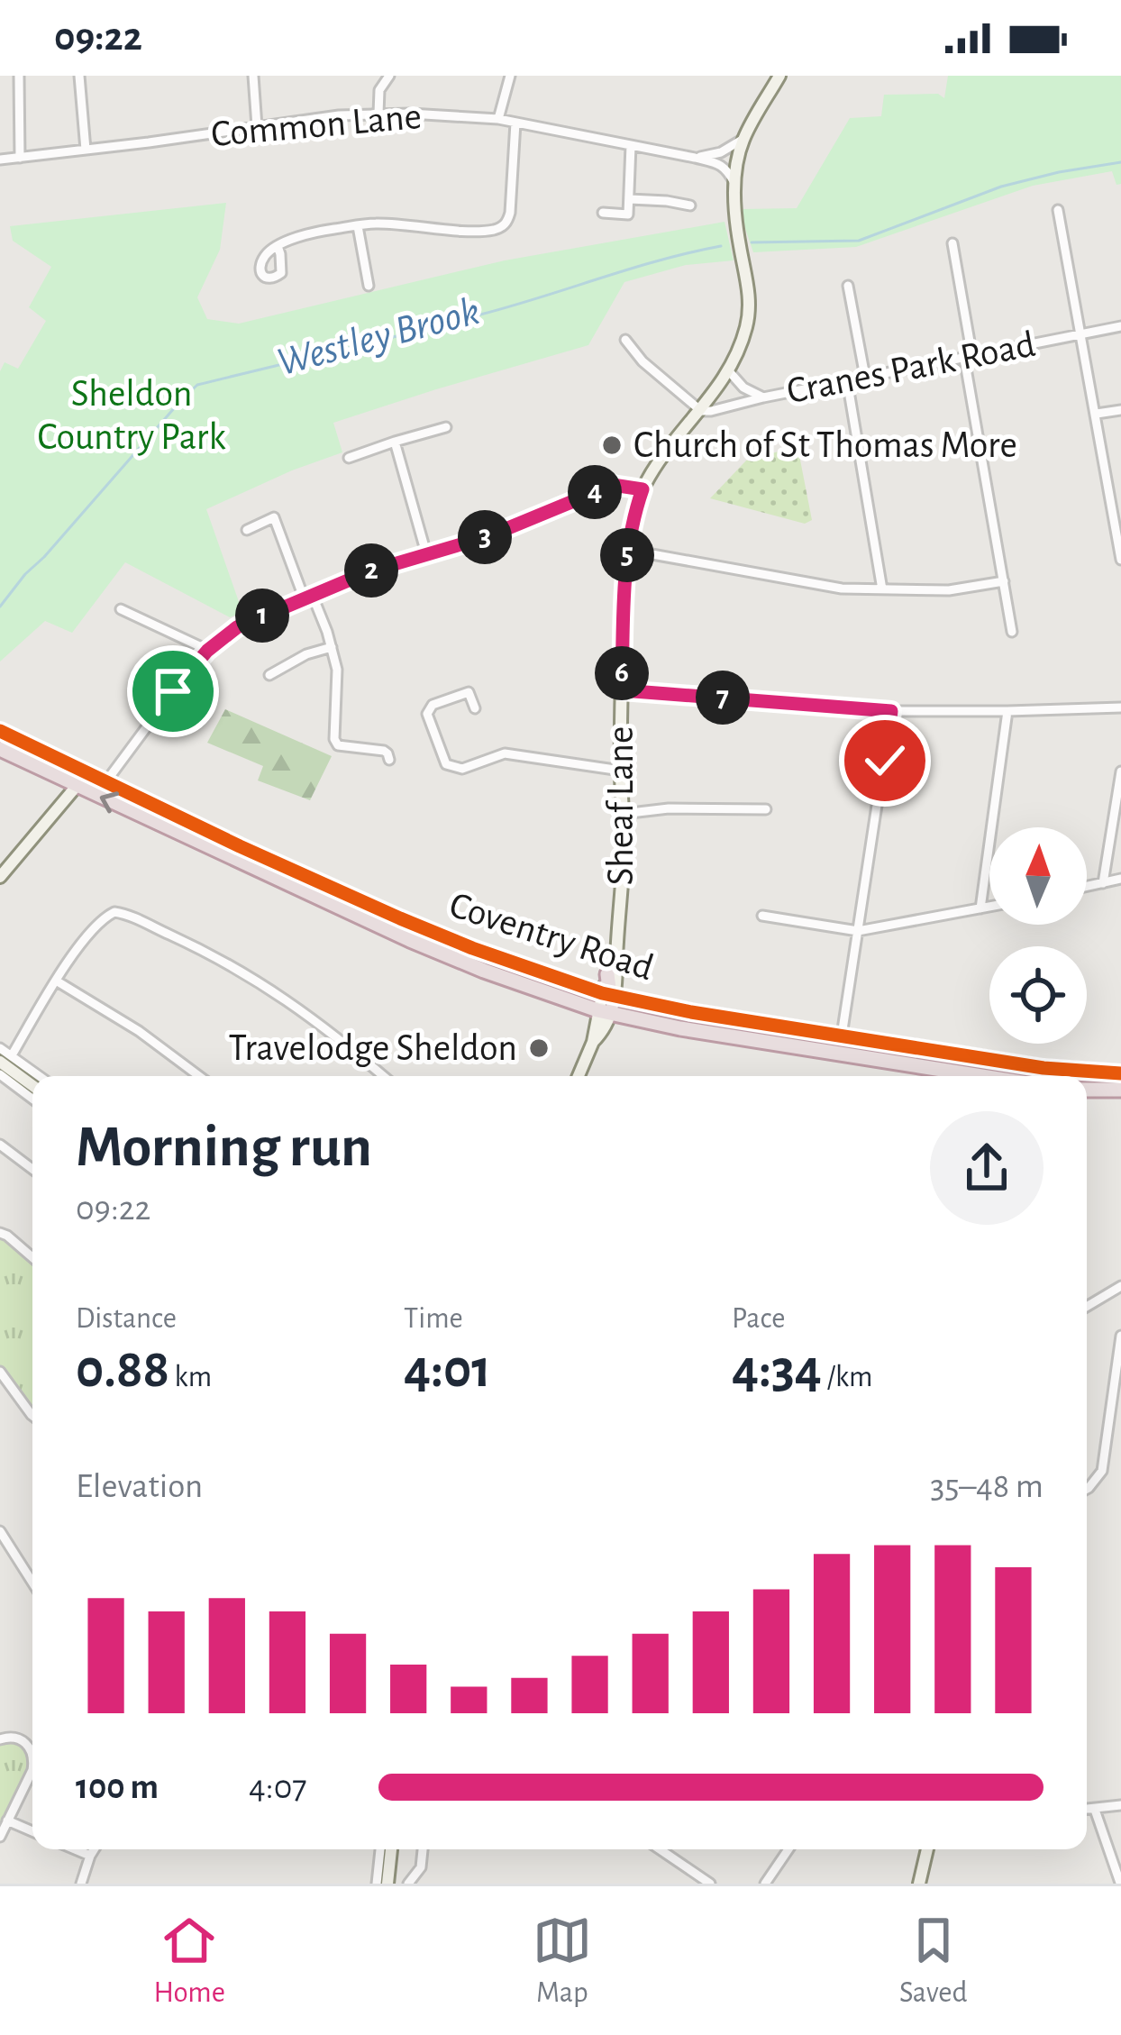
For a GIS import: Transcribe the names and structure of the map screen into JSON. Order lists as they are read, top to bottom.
{
  "streets": {
    "highway": ["Coventry Road"],
    "street": ["Common Lane", "Cranes Park Road", "Sheaf Lane"]
  },
  "crossings": [
    ["Common Lane", "Sheaf Lane"],
    ["Cranes Park Road", "Sheaf Lane"]
  ],
  "water": ["Westley Brook"],
  "parks": ["Sheldon Country Park"],
  "places": ["Church of St Thomas More", "Travelodge Sheldon"],
  "north": "top",
  "page": {
    "status": "09:22",
    "pins": [
      "4",
      "3",
      "5",
      "2",
      "1",
      "6",
      "7"
    ],
    "heading": ["Morning run", "09:22"],
    "stats": [
      ["Distance", "0.88 km"],
      ["Time", "4:01"],
      ["Pace", "4:34 /km"]
    ],
    "chart": ["Elevation", "35–48 m"],
    "list": [
      {
        "name": "100 m",
        "note": "4:07"
      }
    ],
    "tabs": ["Home", "Map", "Saved"]
  }
}
